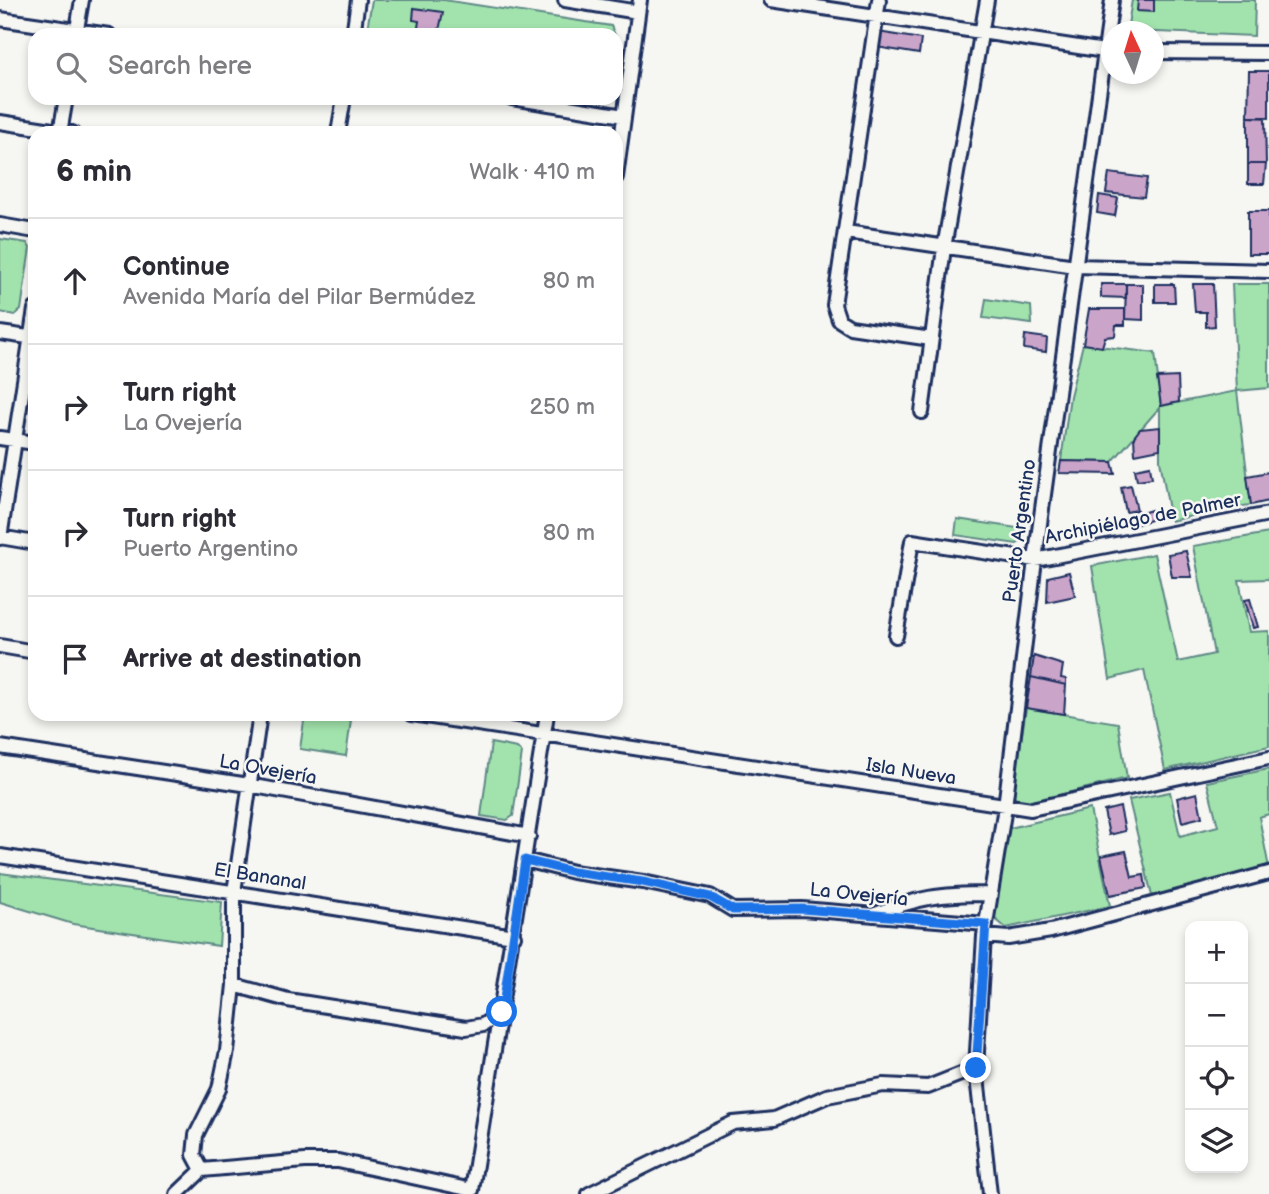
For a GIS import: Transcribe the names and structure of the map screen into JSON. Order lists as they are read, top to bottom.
{
  "streets": {
    "street": [
      "Archipiélago de Palmer",
      "Puerto Argentino",
      "La Ovejería",
      "Isla Nueva",
      "El Bananal"
    ]
  },
  "crossings": [
    ["Archipiélago de Palmer", "Puerto Argentino"],
    ["Puerto Argentino", "La Ovejería"],
    ["Puerto Argentino", "Isla Nueva"]
  ],
  "north": "top",
  "page": {
    "search": "Search here",
    "heading": ["6 min", "Walk · 410 m"],
    "list": [
      ["Continue", "Avenida María del Pilar Bermúdez", "80 m"],
      ["Turn right", "La Ovejería", "250 m"],
      ["Turn right", "Puerto Argentino", "80 m"],
      "Arrive at destination"
    ],
    "map_buttons": ["+", "−"]
  }
}
